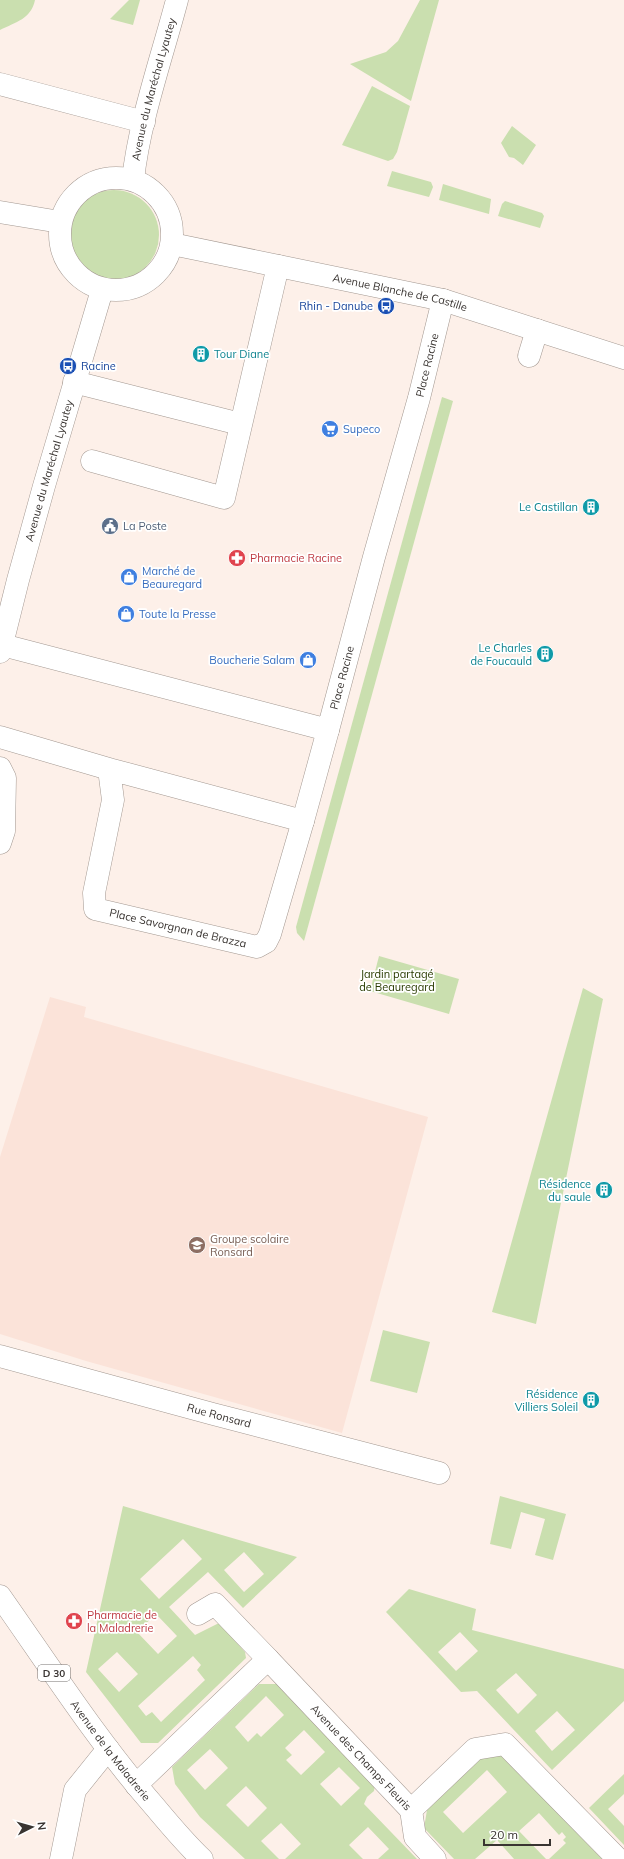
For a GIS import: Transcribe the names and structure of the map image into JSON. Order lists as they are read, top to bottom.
{
  "streets": {
    "street": [
      "Avenue du Maréchal Lyautey",
      "Avenue Blanche de Castille",
      "Place Racine",
      "Place Savorgnan de Brazza",
      "Rue Ronsard",
      "D 30",
      "Avenue de la Maladrerie",
      "Avenue des Champs Fleuris"
    ]
  },
  "crossings": [
    ["Avenue du Maréchal Lyautey", "Avenue Blanche de Castille"],
    ["Avenue Blanche de Castille", "Place Racine"],
    ["Place Racine", "Place Savorgnan de Brazza"]
  ],
  "parks": ["Jardin partagé de Beauregard"],
  "places": {
    "bus stop": ["Rhin - Danube", "Racine"],
    "building": [
      "Tour Diane",
      "Le Castillan",
      "Le Charles de Foucauld",
      "Résidence du saule",
      "Résidence Villiers Soleil"
    ],
    "supermarket": ["Supeco"],
    "public building": ["La Poste"],
    "pharmacy": ["Pharmacie Racine", "Pharmacie de la Maladrerie"],
    "shop": ["Marché de Beauregard", "Toute la Presse", "Boucherie Salam"],
    "school or university": ["Groupe scolaire Ronsard"]
  },
  "scale_bar": "20 m",
  "north": "right"
}
